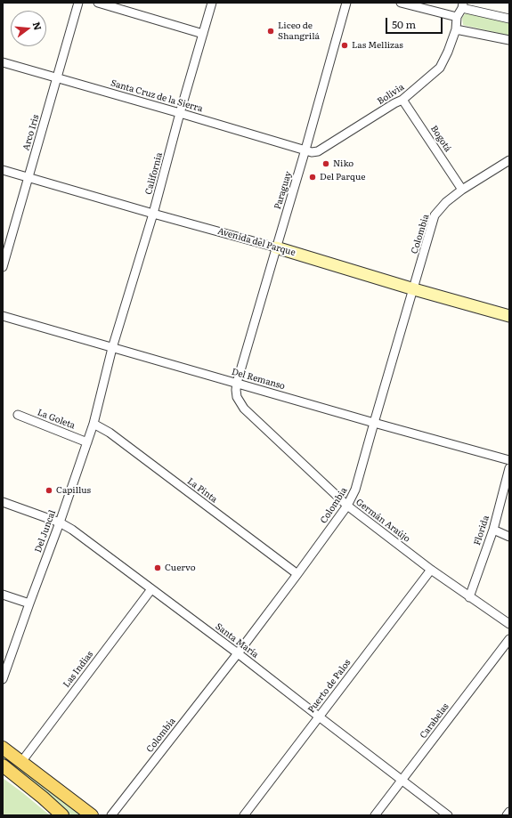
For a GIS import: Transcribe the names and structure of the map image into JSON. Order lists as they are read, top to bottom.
{
  "streets": {
    "street": [
      "Bolivia",
      "Santa Cruz de la Sierra",
      "Arco Iris",
      "Bogotá",
      "California",
      "Paraguay",
      "Colombia",
      "Avenida del Parque",
      "Del Remanso",
      "La Goleta",
      "La Pinta",
      "Germán Araújo",
      "Florida",
      "Del Juncal",
      "Santa María",
      "Las Indias",
      "Puerto de Palos",
      "Carabelas"
    ]
  },
  "crossings": [
    ["Bolivia", "Santa Cruz de la Sierra"],
    ["Bolivia", "Bogotá"],
    ["Bolivia", "Paraguay"],
    ["Santa Cruz de la Sierra", "Arco Iris"],
    ["Santa Cruz de la Sierra", "California"],
    ["Santa Cruz de la Sierra", "Paraguay"],
    ["Arco Iris", "Avenida del Parque"],
    ["Bogotá", "Colombia"],
    ["California", "Avenida del Parque"],
    ["California", "Del Remanso"],
    ["California", "Del Juncal"],
    ["Paraguay", "Avenida del Parque"],
    ["Paraguay", "Del Remanso"],
    ["Paraguay", "Germán Araújo"],
    ["Colombia", "Avenida del Parque"],
    ["Colombia", "Del Remanso"],
    ["Colombia", "La Pinta"],
    ["Colombia", "Germán Araújo"],
    ["Colombia", "Santa María"],
    ["Del Remanso", "Germán Araújo"],
    ["Del Remanso", "Del Juncal"],
    ["La Goleta", "Del Juncal"],
    ["La Pinta", "Del Juncal"],
    ["Germán Araújo", "Florida"],
    ["Germán Araújo", "Puerto de Palos"],
    ["Del Juncal", "Santa María"],
    ["Santa María", "Las Indias"],
    ["Santa María", "Puerto de Palos"],
    ["Santa María", "Carabelas"]
  ],
  "places": [
    "Liceo de Shangrilá",
    "Las Mellizas",
    "Niko",
    "Del Parque",
    "Capillus",
    "Cuervo"
  ],
  "scale_bar": "50 m",
  "north": "right"
}
